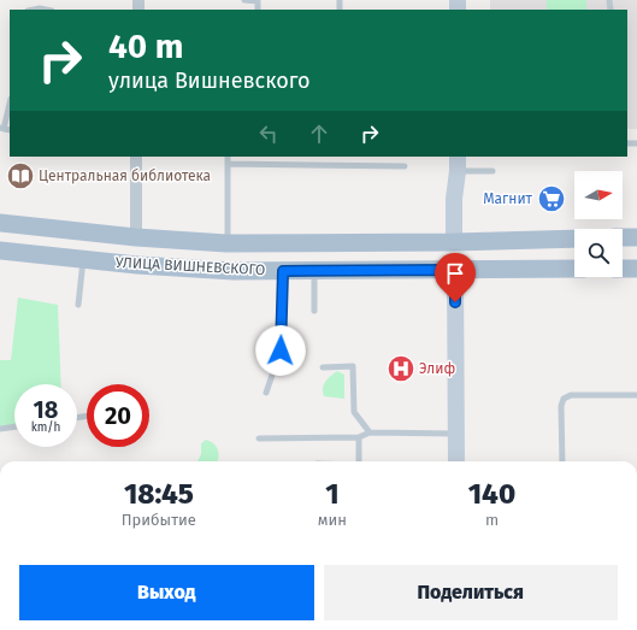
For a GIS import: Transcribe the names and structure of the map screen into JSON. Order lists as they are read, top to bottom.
{
  "streets": {
    "main road": ["УЛИЦА ВИШНЕВСКОГО"]
  },
  "places": {
    "library": ["Центральная библиотека"],
    "supermarket": ["Магнит"],
    "hospital": ["Элиф"]
  },
  "north": "right",
  "page": {
    "turn": ["40 m", "улица Вишневского"],
    "speed": "18 km/h",
    "limit": "20",
    "eta": [
      "18:45",
      "Прибытие",
      "1",
      "мин",
      "140",
      "m"
    ],
    "buttons": ["Выход", "Поделиться"]
  }
}
